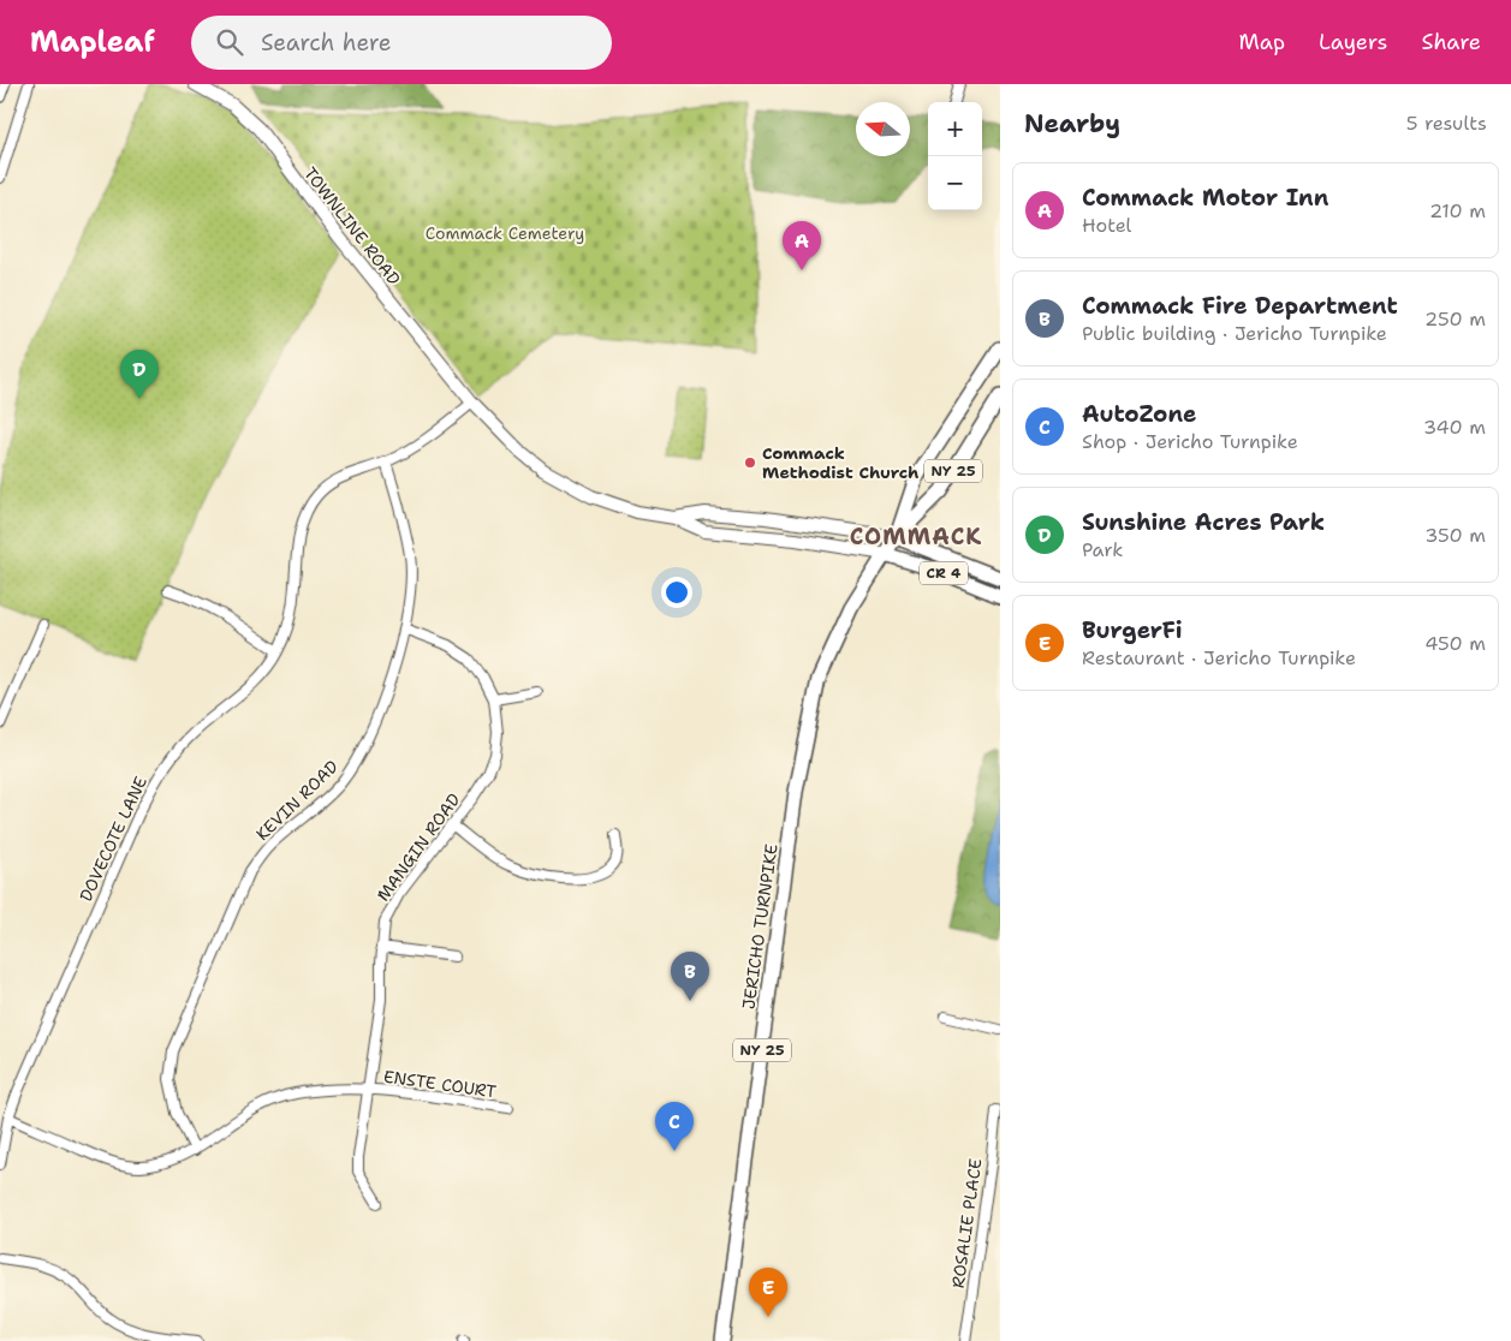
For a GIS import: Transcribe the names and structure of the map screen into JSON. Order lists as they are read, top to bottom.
{
  "streets": {
    "main road": [
      "TOWNLINE ROAD",
      "NY 25",
      "CR 4",
      "JERICHO TURNPIKE"
    ],
    "street": [
      "KEVIN ROAD",
      "DOVECOTE LANE",
      "MANGIN ROAD",
      "ENSTE COURT",
      "ROSALIE PLACE"
    ]
  },
  "crossings": [
    ["TOWNLINE ROAD", "CR 4"],
    ["TOWNLINE ROAD", "DOVECOTE LANE"],
    ["CR 4", "DOVECOTE LANE"],
    ["CR 4", "JERICHO TURNPIKE"],
    ["KEVIN ROAD", "DOVECOTE LANE"],
    ["KEVIN ROAD", "MANGIN ROAD"],
    ["KEVIN ROAD", "ENSTE COURT"],
    ["DOVECOTE LANE", "ENSTE COURT"],
    ["MANGIN ROAD", "ENSTE COURT"]
  ],
  "districts": ["COMMACK"],
  "parks": ["Commack Cemetery"],
  "places": ["Commack Methodist Church"],
  "north": "left",
  "page": {
    "header": "Mapleaf",
    "search": "Search here",
    "nav": ["Map", "Layers", "Share"],
    "heading": ["Nearby", "5 results"],
    "map_buttons": ["+", "−"],
    "list": [
      {
        "mark": "A",
        "name": "Commack Motor Inn",
        "note": "Hotel",
        "value": "210 m"
      },
      {
        "mark": "B",
        "name": "Commack Fire Department",
        "note": "Public building · Jericho Turnpike",
        "value": "250 m"
      },
      {
        "mark": "C",
        "name": "AutoZone",
        "note": "Shop · Jericho Turnpike",
        "value": "340 m"
      },
      {
        "mark": "D",
        "name": "Sunshine Acres Park",
        "note": "Park",
        "value": "350 m"
      },
      {
        "mark": "E",
        "name": "BurgerFi",
        "note": "Restaurant · Jericho Turnpike",
        "value": "450 m"
      }
    ],
    "pins": [
      "A",
      "D",
      "B",
      "C",
      "E"
    ]
  }
}
